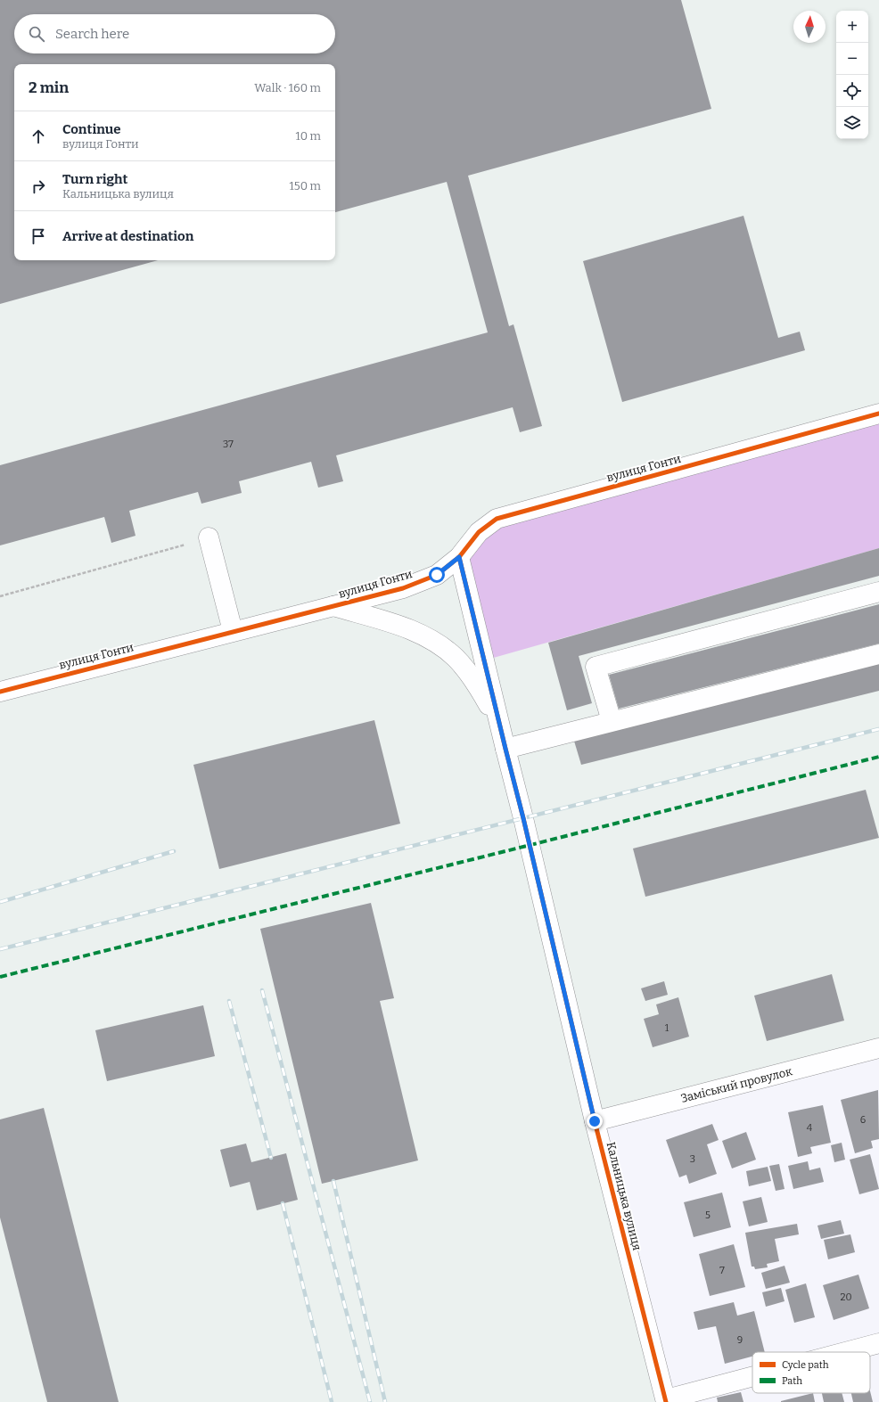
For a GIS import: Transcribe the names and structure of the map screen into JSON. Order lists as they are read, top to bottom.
{
  "streets": {
    "street": ["вулиця Гонти", "Заміський провулок", "Кальницька вулиця"]
  },
  "crossings": [
    ["вулиця Гонти", "Кальницька вулиця"],
    ["Заміський провулок", "Кальницька вулиця"]
  ],
  "house_numbers": [
    "37",
    "1",
    "6",
    "4",
    "3",
    "5",
    "7",
    "20",
    "9"
  ],
  "legend": ["Cycle path", "Path"],
  "north": "top",
  "page": {
    "map_buttons": ["+", "−"],
    "search": "Search here",
    "heading": ["2 min", "Walk · 160 m"],
    "list": [
      ["Continue", "вулиця Гонти", "10 m"],
      ["Turn right", "Кальницька вулиця", "150 m"],
      "Arrive at destination"
    ]
  }
}
